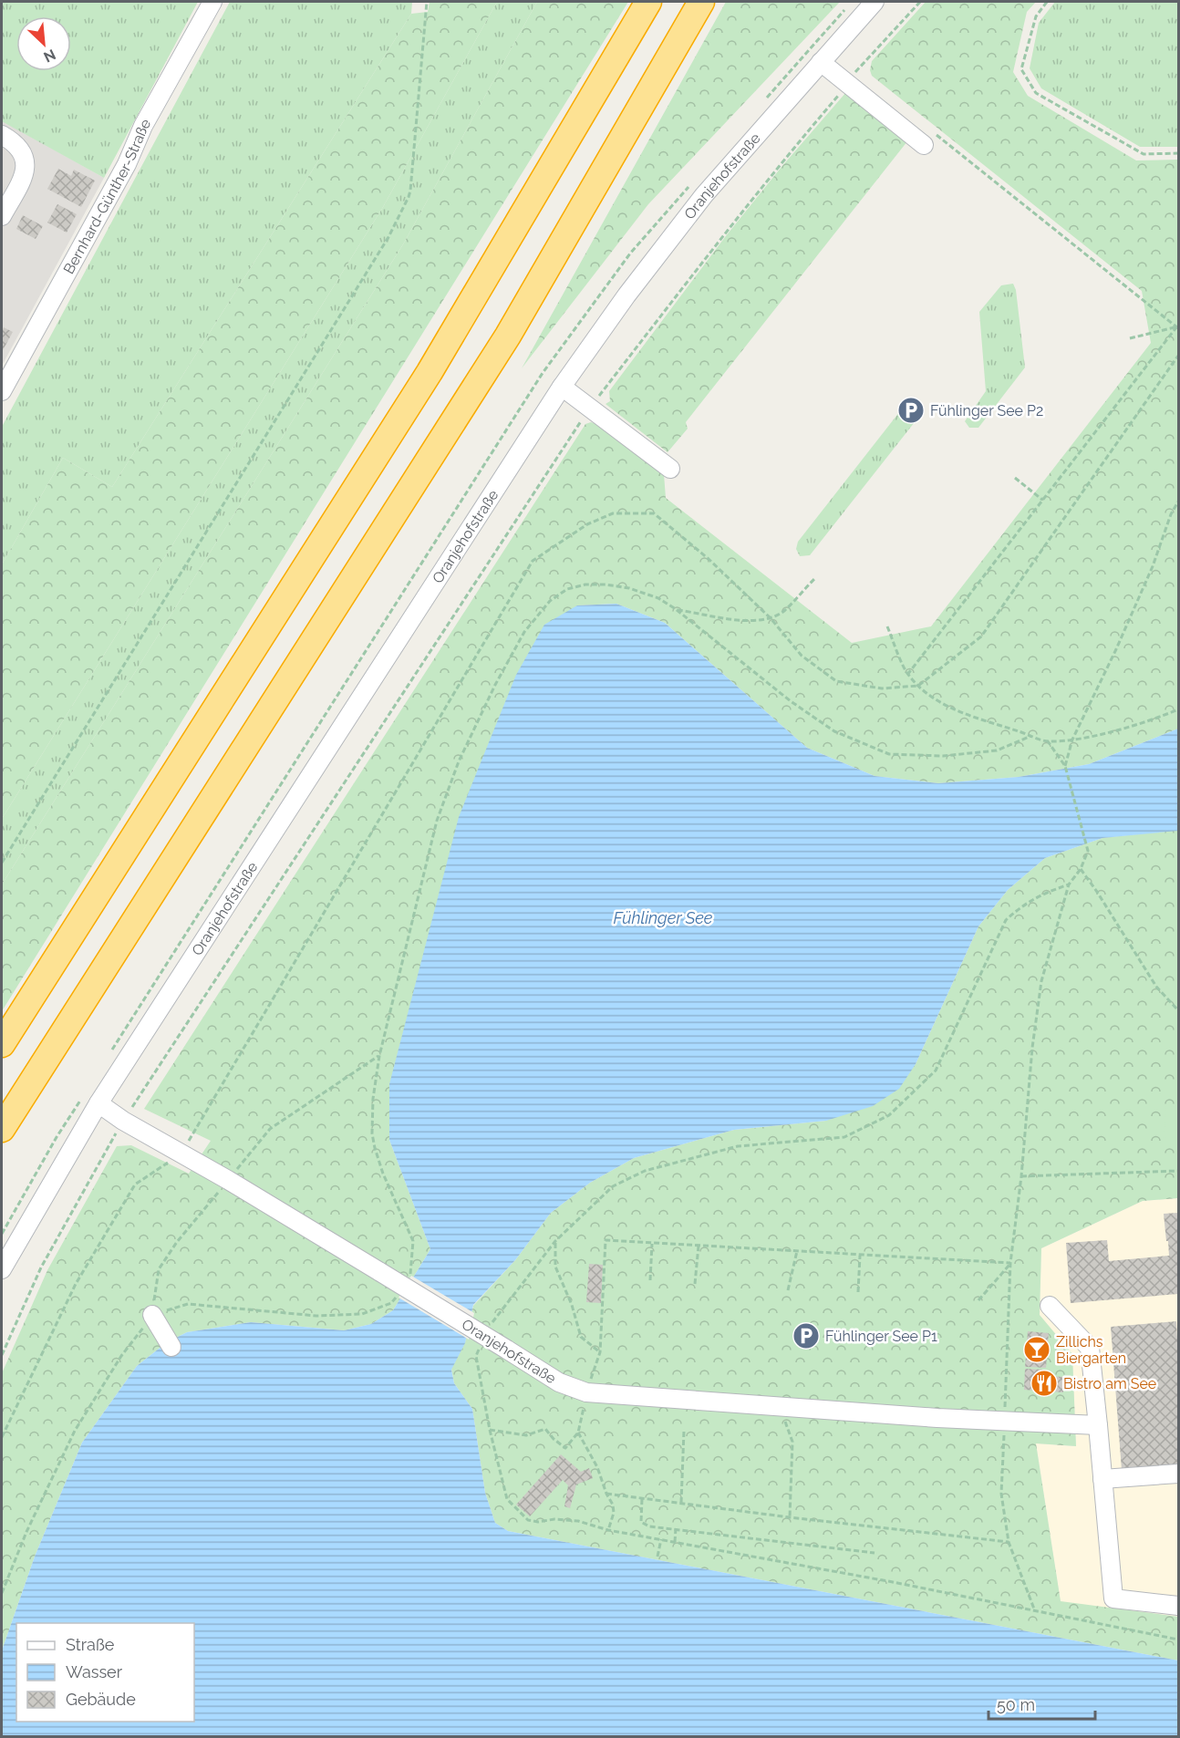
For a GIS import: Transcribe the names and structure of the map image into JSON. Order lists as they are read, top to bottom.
{
  "streets": {
    "street": ["Oranjehofstraße", "Bernhard-Günther-Straße"]
  },
  "water": ["Fühlinger See"],
  "places": {
    "parking": ["Fühlinger See P2", "Fühlinger See P1"],
    "bar": ["Zillichs Biergarten"],
    "restaurant": ["Bistro am See"]
  },
  "legend": ["Straße", "Wasser", "Gebäude"],
  "scale_bar": "50 m",
  "north": "bottom right"
}
